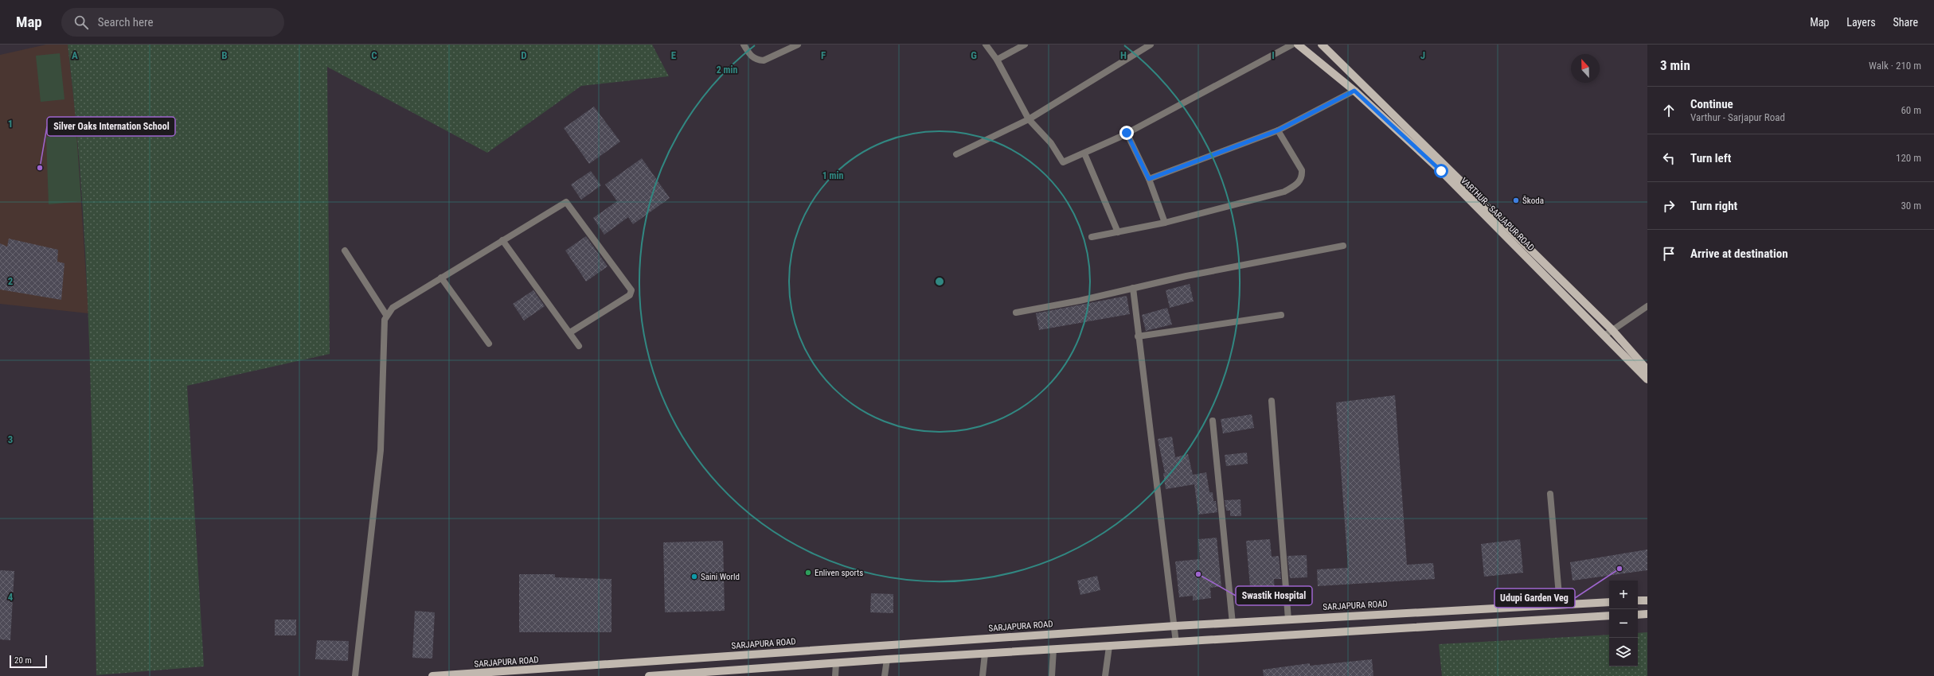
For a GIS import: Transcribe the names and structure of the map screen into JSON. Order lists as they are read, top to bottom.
{
  "streets": {
    "main road": ["VARTHUR - SARJAPUR ROAD", "SARJAPURA ROAD"]
  },
  "places": [
    "Silver Oaks Internation School",
    "Škoda",
    "Udupi Garden Veg",
    "Enliven sports",
    "Swastik Hospital",
    "Saini World"
  ],
  "scale_bar": "20 m",
  "north": "top",
  "page": {
    "header": "Map",
    "search": "Search here",
    "nav": ["Map", "Layers", "Share"],
    "heading": ["3 min", "Walk · 210 m"],
    "list": [
      ["Continue", "Varthur - Sarjapur Road", "60 m"],
      ["Turn left", "120 m"],
      ["Turn right", "30 m"],
      "Arrive at destination"
    ],
    "map_buttons": ["+", "−"],
    "scale": "20 m"
  },
  "grid": {
    "columns": [
      "A",
      "B",
      "C",
      "D",
      "E",
      "F",
      "G",
      "H",
      "I",
      "J"
    ],
    "rows": [
      "1",
      "2",
      "3",
      "4"
    ]
  },
  "rings": ["2 min", "1 min"]
}
